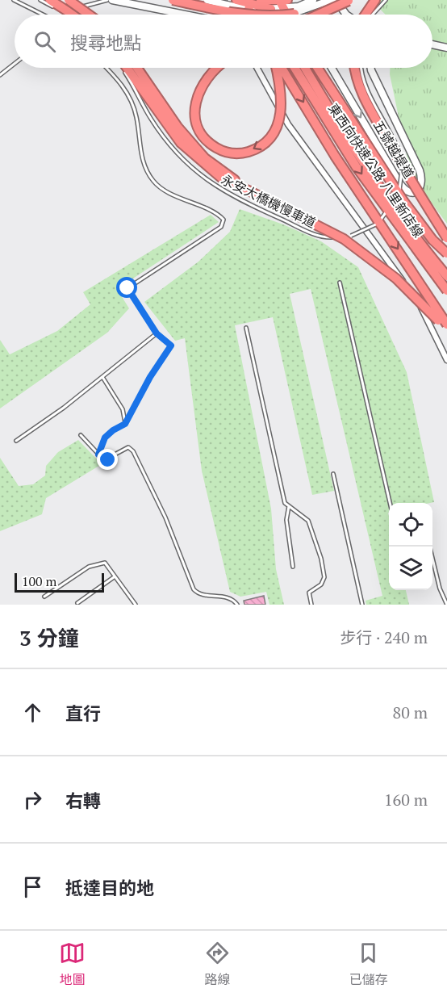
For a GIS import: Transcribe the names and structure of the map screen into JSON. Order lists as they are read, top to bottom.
{
  "streets": {
    "highway": ["東西向快速公路 八里新店線"],
    "street": ["五號越堤道"],
    "lane": ["永安大橋機慢車道"]
  },
  "scale_bar": "100 m",
  "page": {
    "search": "搜尋地點",
    "scale": "100 m",
    "heading": ["3 分鐘", "步行 · 240 m"],
    "list": [
      ["直行", "80 m"],
      ["右轉", "160 m"],
      "抵達目的地"
    ],
    "nav": ["地圖", "路線", "已儲存"]
  }
}
